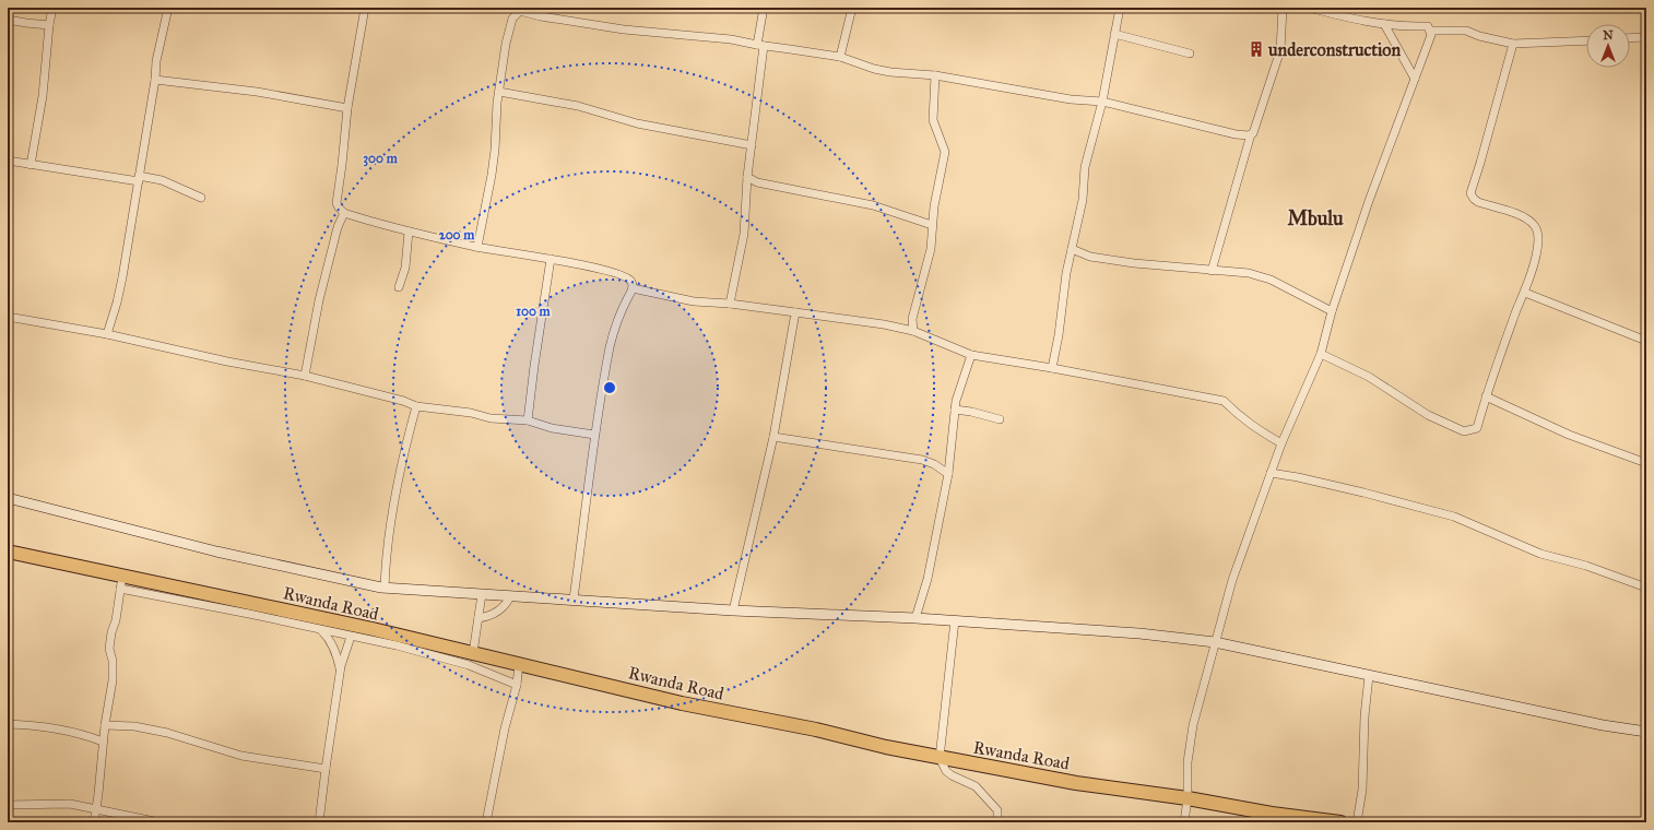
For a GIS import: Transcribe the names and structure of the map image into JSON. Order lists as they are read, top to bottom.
{
  "streets": {
    "highway": ["Rwanda Road"]
  },
  "districts": ["Mbulu"],
  "places": {
    "building": ["underconstruction"]
  },
  "north": "top",
  "rings": ["300 m", "200 m", "100 m"]
}
